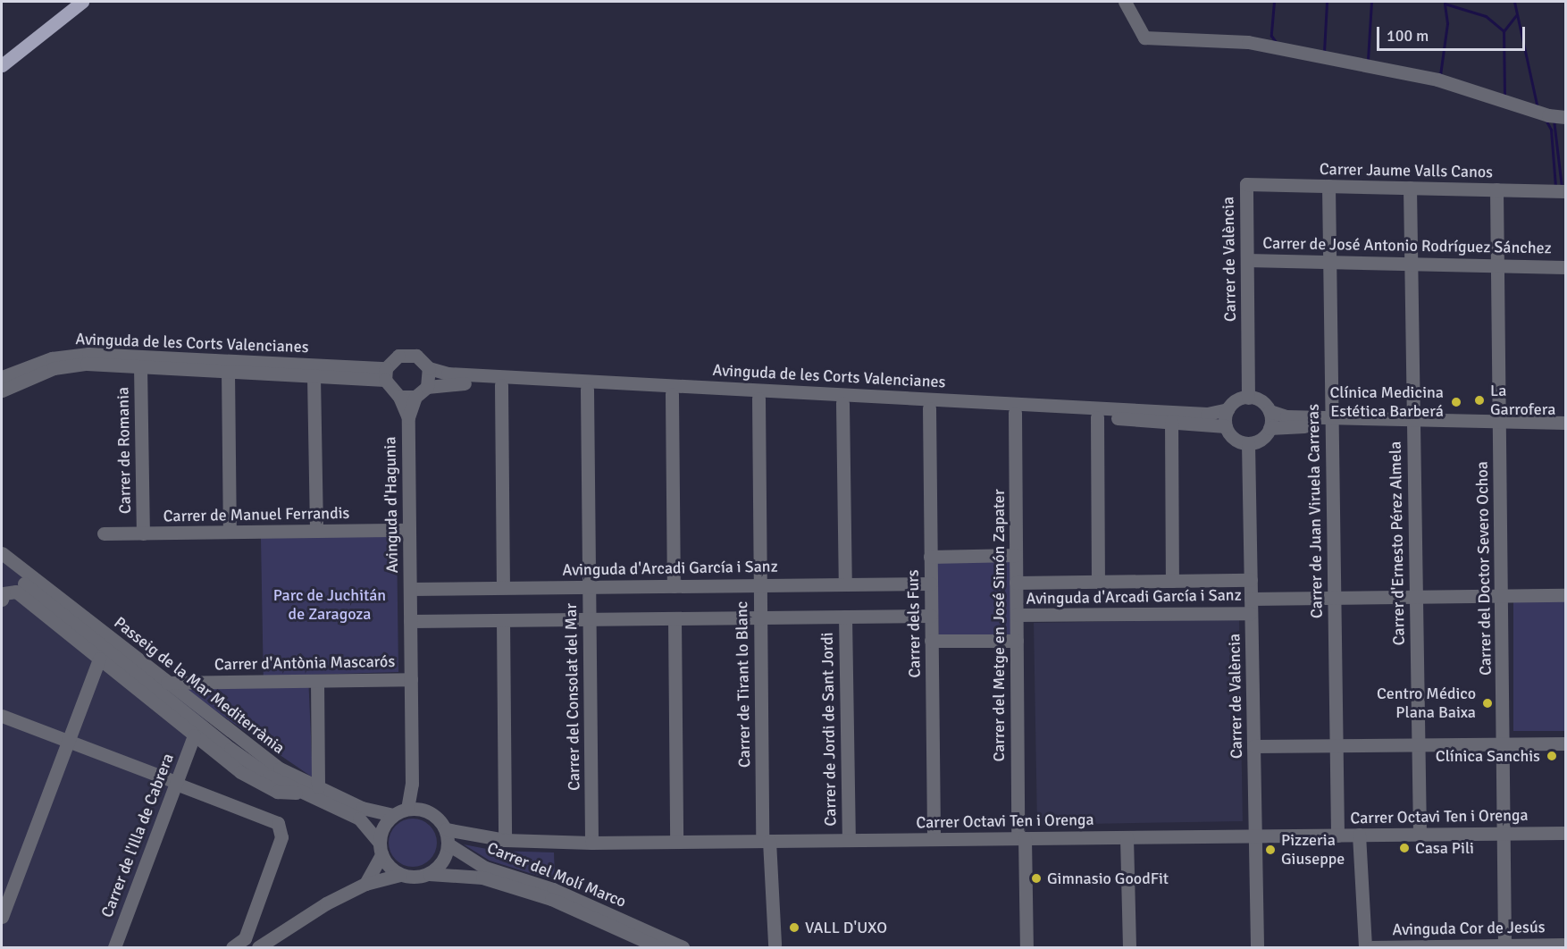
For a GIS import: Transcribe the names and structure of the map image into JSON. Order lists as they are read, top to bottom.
{
  "streets": {
    "street": [
      "Carrer Jaume Valls Canos",
      "Carrer de José Antonio Rodríguez Sánchez",
      "Carrer de València",
      "Avinguda de les Corts Valencianes",
      "Carrer de Romania",
      "Avinguda d'Hagunia",
      "Carrer de Juan Viruela Carreras",
      "Carrer de Manuel Ferrandis",
      "Carrer d'Ernesto Pérez Almela",
      "Avinguda d'Arcadi García i Sanz",
      "Carrer del Doctor Severo Ochoa",
      "Carrer dels Furs",
      "Carrer del Metge en José Simón Zapater",
      "Carrer d'Antònia Mascarós",
      "Carrer de Tirant lo Blanc",
      "Passeig de la Mar Mediterrània",
      "Carrer del Consolat del Mar",
      "Carrer de Jordi de Sant Jordi",
      "Carrer Octavi Ten i Orenga",
      "Carrer de l'Illa de Cabrera",
      "Carrer del Molí Marco",
      "Avinguda Cor de Jesús"
    ]
  },
  "crossings": [
    ["Carrer Jaume Valls Canos", "Carrer de València"],
    ["Carrer Jaume Valls Canos", "Carrer de Juan Viruela Carreras"],
    ["Carrer Jaume Valls Canos", "Carrer d'Ernesto Pérez Almela"],
    ["Carrer Jaume Valls Canos", "Carrer del Doctor Severo Ochoa"],
    ["Carrer de José Antonio Rodríguez Sánchez", "Carrer de València"],
    ["Carrer de José Antonio Rodríguez Sánchez", "Carrer de Juan Viruela Carreras"],
    ["Carrer de José Antonio Rodríguez Sánchez", "Carrer d'Ernesto Pérez Almela"],
    ["Carrer de José Antonio Rodríguez Sánchez", "Carrer del Doctor Severo Ochoa"],
    ["Carrer de València", "Avinguda de les Corts Valencianes"],
    ["Carrer de València", "Avinguda d'Arcadi García i Sanz"],
    ["Carrer de València", "Carrer Octavi Ten i Orenga"],
    ["Avinguda de les Corts Valencianes", "Carrer de Romania"],
    ["Avinguda de les Corts Valencianes", "Avinguda d'Hagunia"],
    ["Avinguda de les Corts Valencianes", "Carrer dels Furs"],
    ["Avinguda de les Corts Valencianes", "Carrer del Metge en José Simón Zapater"],
    ["Avinguda de les Corts Valencianes", "Carrer de Tirant lo Blanc"],
    ["Avinguda de les Corts Valencianes", "Carrer del Consolat del Mar"],
    ["Carrer de Romania", "Carrer de Manuel Ferrandis"],
    ["Avinguda d'Hagunia", "Carrer de Manuel Ferrandis"],
    ["Avinguda d'Hagunia", "Avinguda d'Arcadi García i Sanz"],
    ["Avinguda d'Hagunia", "Carrer d'Antònia Mascarós"],
    ["Avinguda d'Hagunia", "Passeig de la Mar Mediterrània"],
    ["Avinguda d'Hagunia", "Carrer Octavi Ten i Orenga"],
    ["Avinguda d'Hagunia", "Carrer del Molí Marco"],
    ["Carrer de Juan Viruela Carreras", "Carrer Octavi Ten i Orenga"],
    ["Carrer d'Ernesto Pérez Almela", "Carrer Octavi Ten i Orenga"],
    ["Avinguda d'Arcadi García i Sanz", "Carrer dels Furs"],
    ["Avinguda d'Arcadi García i Sanz", "Carrer del Metge en José Simón Zapater"],
    ["Avinguda d'Arcadi García i Sanz", "Carrer de Tirant lo Blanc"],
    ["Avinguda d'Arcadi García i Sanz", "Carrer del Consolat del Mar"],
    ["Carrer del Doctor Severo Ochoa", "Carrer Octavi Ten i Orenga"],
    ["Carrer del Doctor Severo Ochoa", "Avinguda Cor de Jesús"],
    ["Carrer dels Furs", "Carrer Octavi Ten i Orenga"],
    ["Carrer del Metge en José Simón Zapater", "Carrer Octavi Ten i Orenga"],
    ["Carrer d'Antònia Mascarós", "Passeig de la Mar Mediterrània"],
    ["Carrer de Tirant lo Blanc", "Carrer Octavi Ten i Orenga"],
    ["Passeig de la Mar Mediterrània", "Carrer Octavi Ten i Orenga"],
    ["Passeig de la Mar Mediterrània", "Carrer de l'Illa de Cabrera"],
    ["Passeig de la Mar Mediterrània", "Carrer del Molí Marco"],
    ["Carrer del Consolat del Mar", "Carrer Octavi Ten i Orenga"],
    ["Carrer de Jordi de Sant Jordi", "Carrer Octavi Ten i Orenga"],
    ["Carrer Octavi Ten i Orenga", "Carrer del Molí Marco"]
  ],
  "parks": ["Parc de Juchitán de Zaragoza"],
  "places": [
    "La Garrofera",
    "Clínica Medicina Estética Barberá",
    "Centro Médico Plana Baixa",
    "Clínica Sanchis",
    "Casa Pili",
    "Pizzeria Giuseppe",
    "Gimnasio GoodFit",
    "VALL D'UXO"
  ],
  "scale_bar": "100 m"
}
